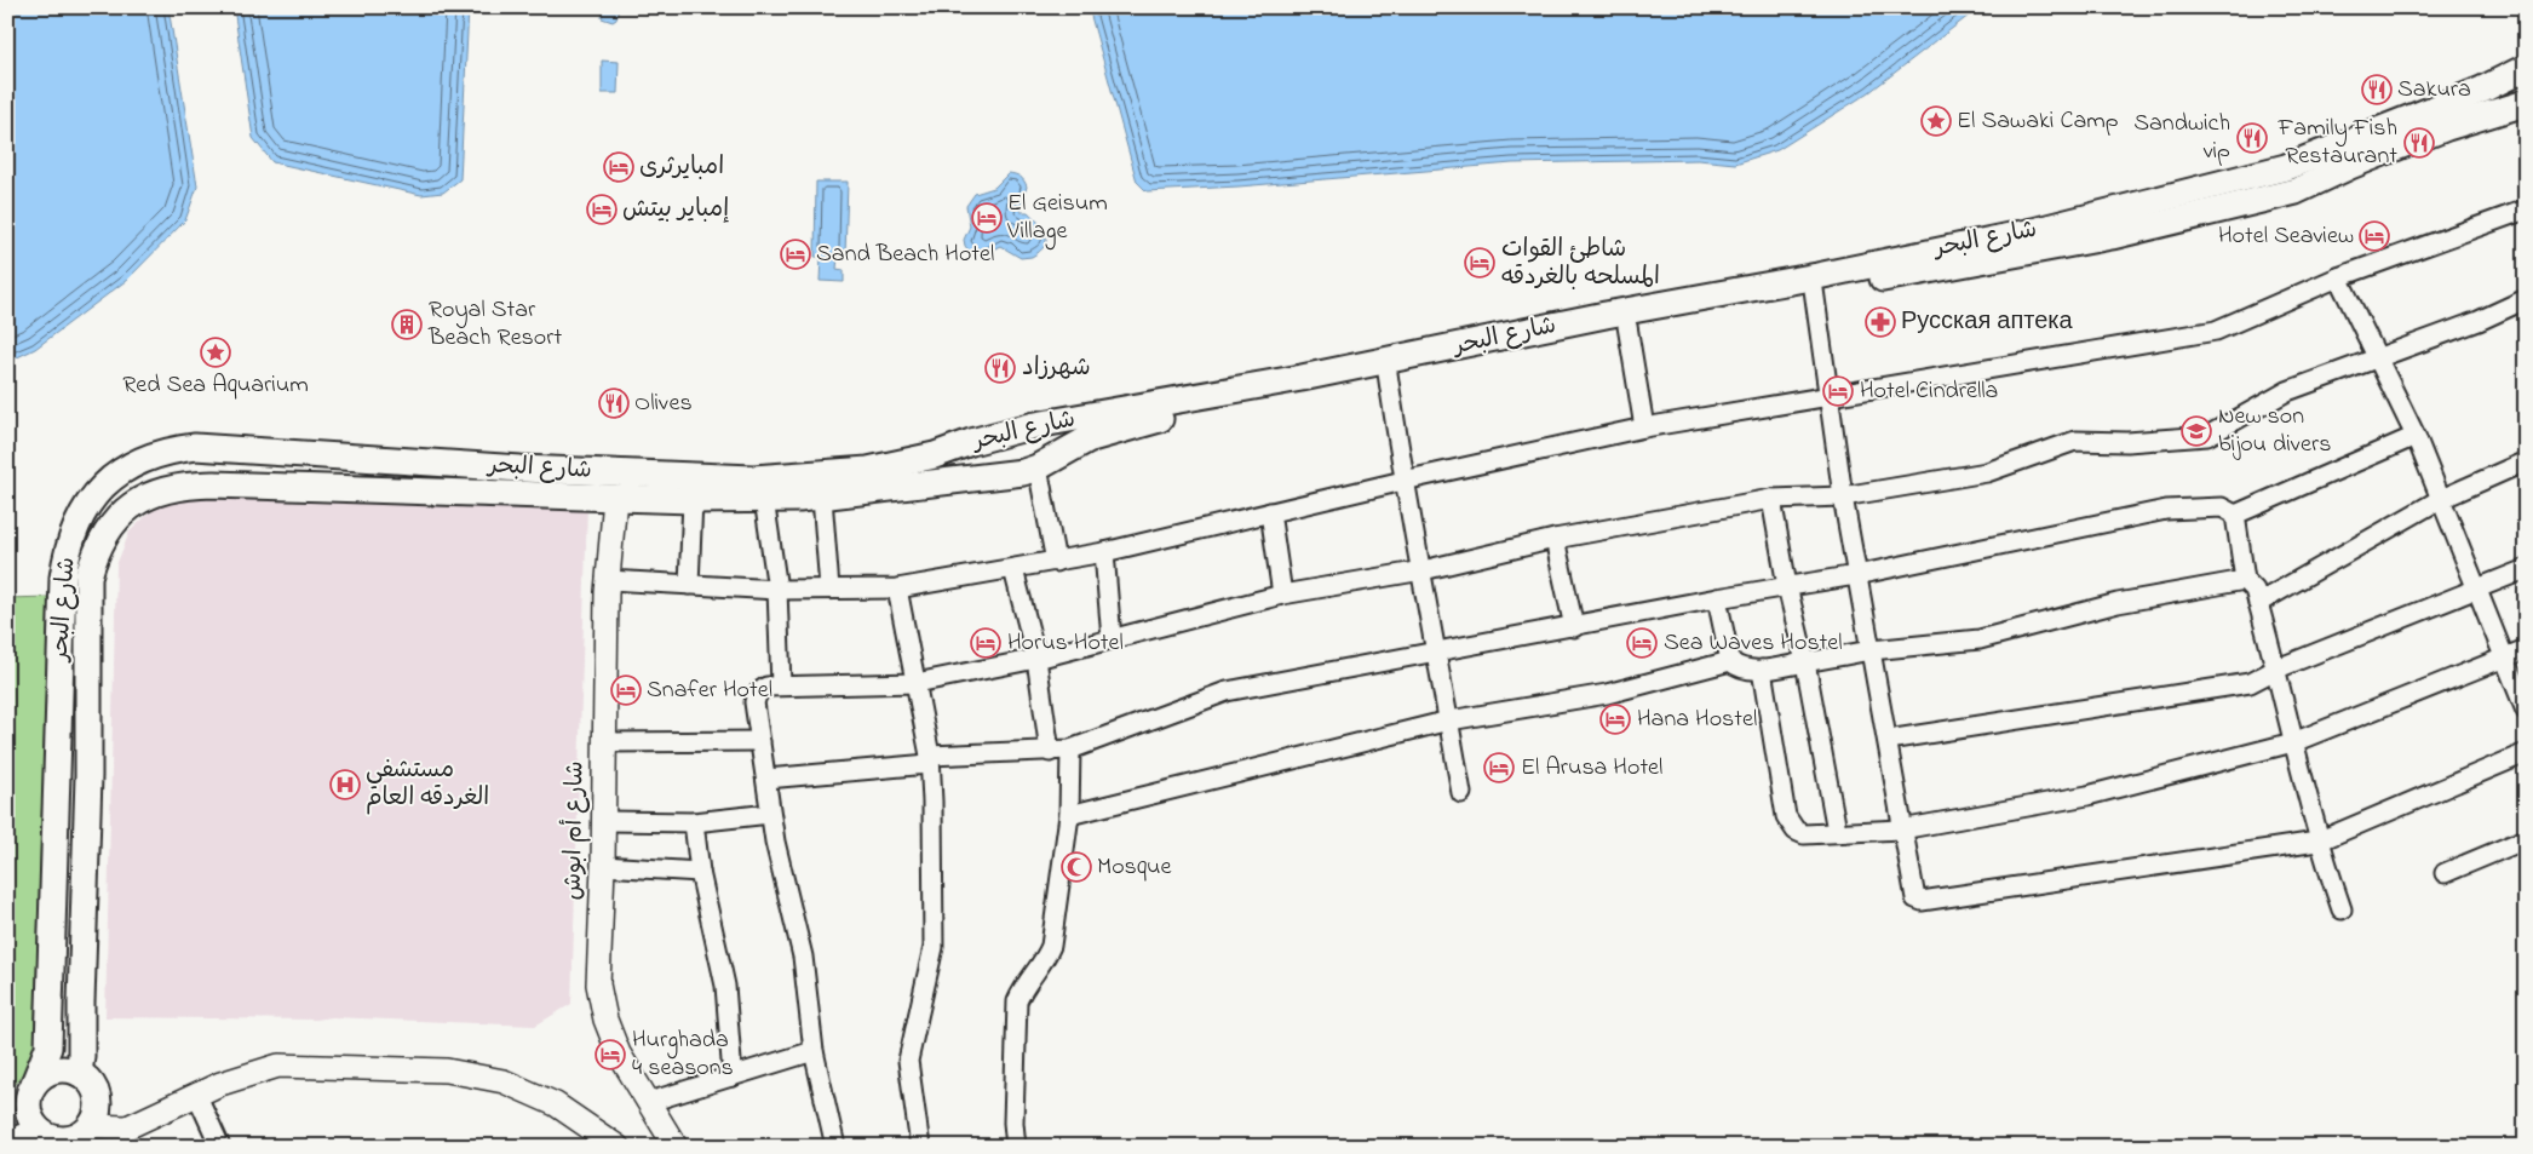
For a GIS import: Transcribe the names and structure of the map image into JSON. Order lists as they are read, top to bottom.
{
  "streets": {
    "main road": ["شارع البحر"],
    "street": ["شارع أم ابوش"]
  },
  "crossings": [
    ["شارع البحر", "شارع أم ابوش"]
  ],
  "places": {
    "restaurant": [
      "Sakura",
      "Sandwich vip",
      "Family Fish Restaurant",
      "شهرزاد",
      "Olives"
    ],
    "place": ["El Sawaki Camp", "Red Sea Aquarium"],
    "hotel": [
      "امبايرثرى",
      "إمباير بيتش",
      "El Geisum Village",
      "Hotel Seaview",
      "Sand Beach Hotel",
      "شاطئ القوات المسلحه بالغردقه",
      "Hotel Cindrella",
      "Horus Hotel",
      "Sea Waves Hostel",
      "Snafer Hotel",
      "Hana Hostel",
      "El Arusa Hotel",
      "Hurghada 4 seasons"
    ],
    "pharmacy": ["Русская аптека"],
    "building": ["Royal Star Beach Resort"],
    "school or university": ["New son bijou divers"],
    "hospital": ["مستشفي الغردقه العام"],
    "mosque": ["Mosque"]
  }
}
